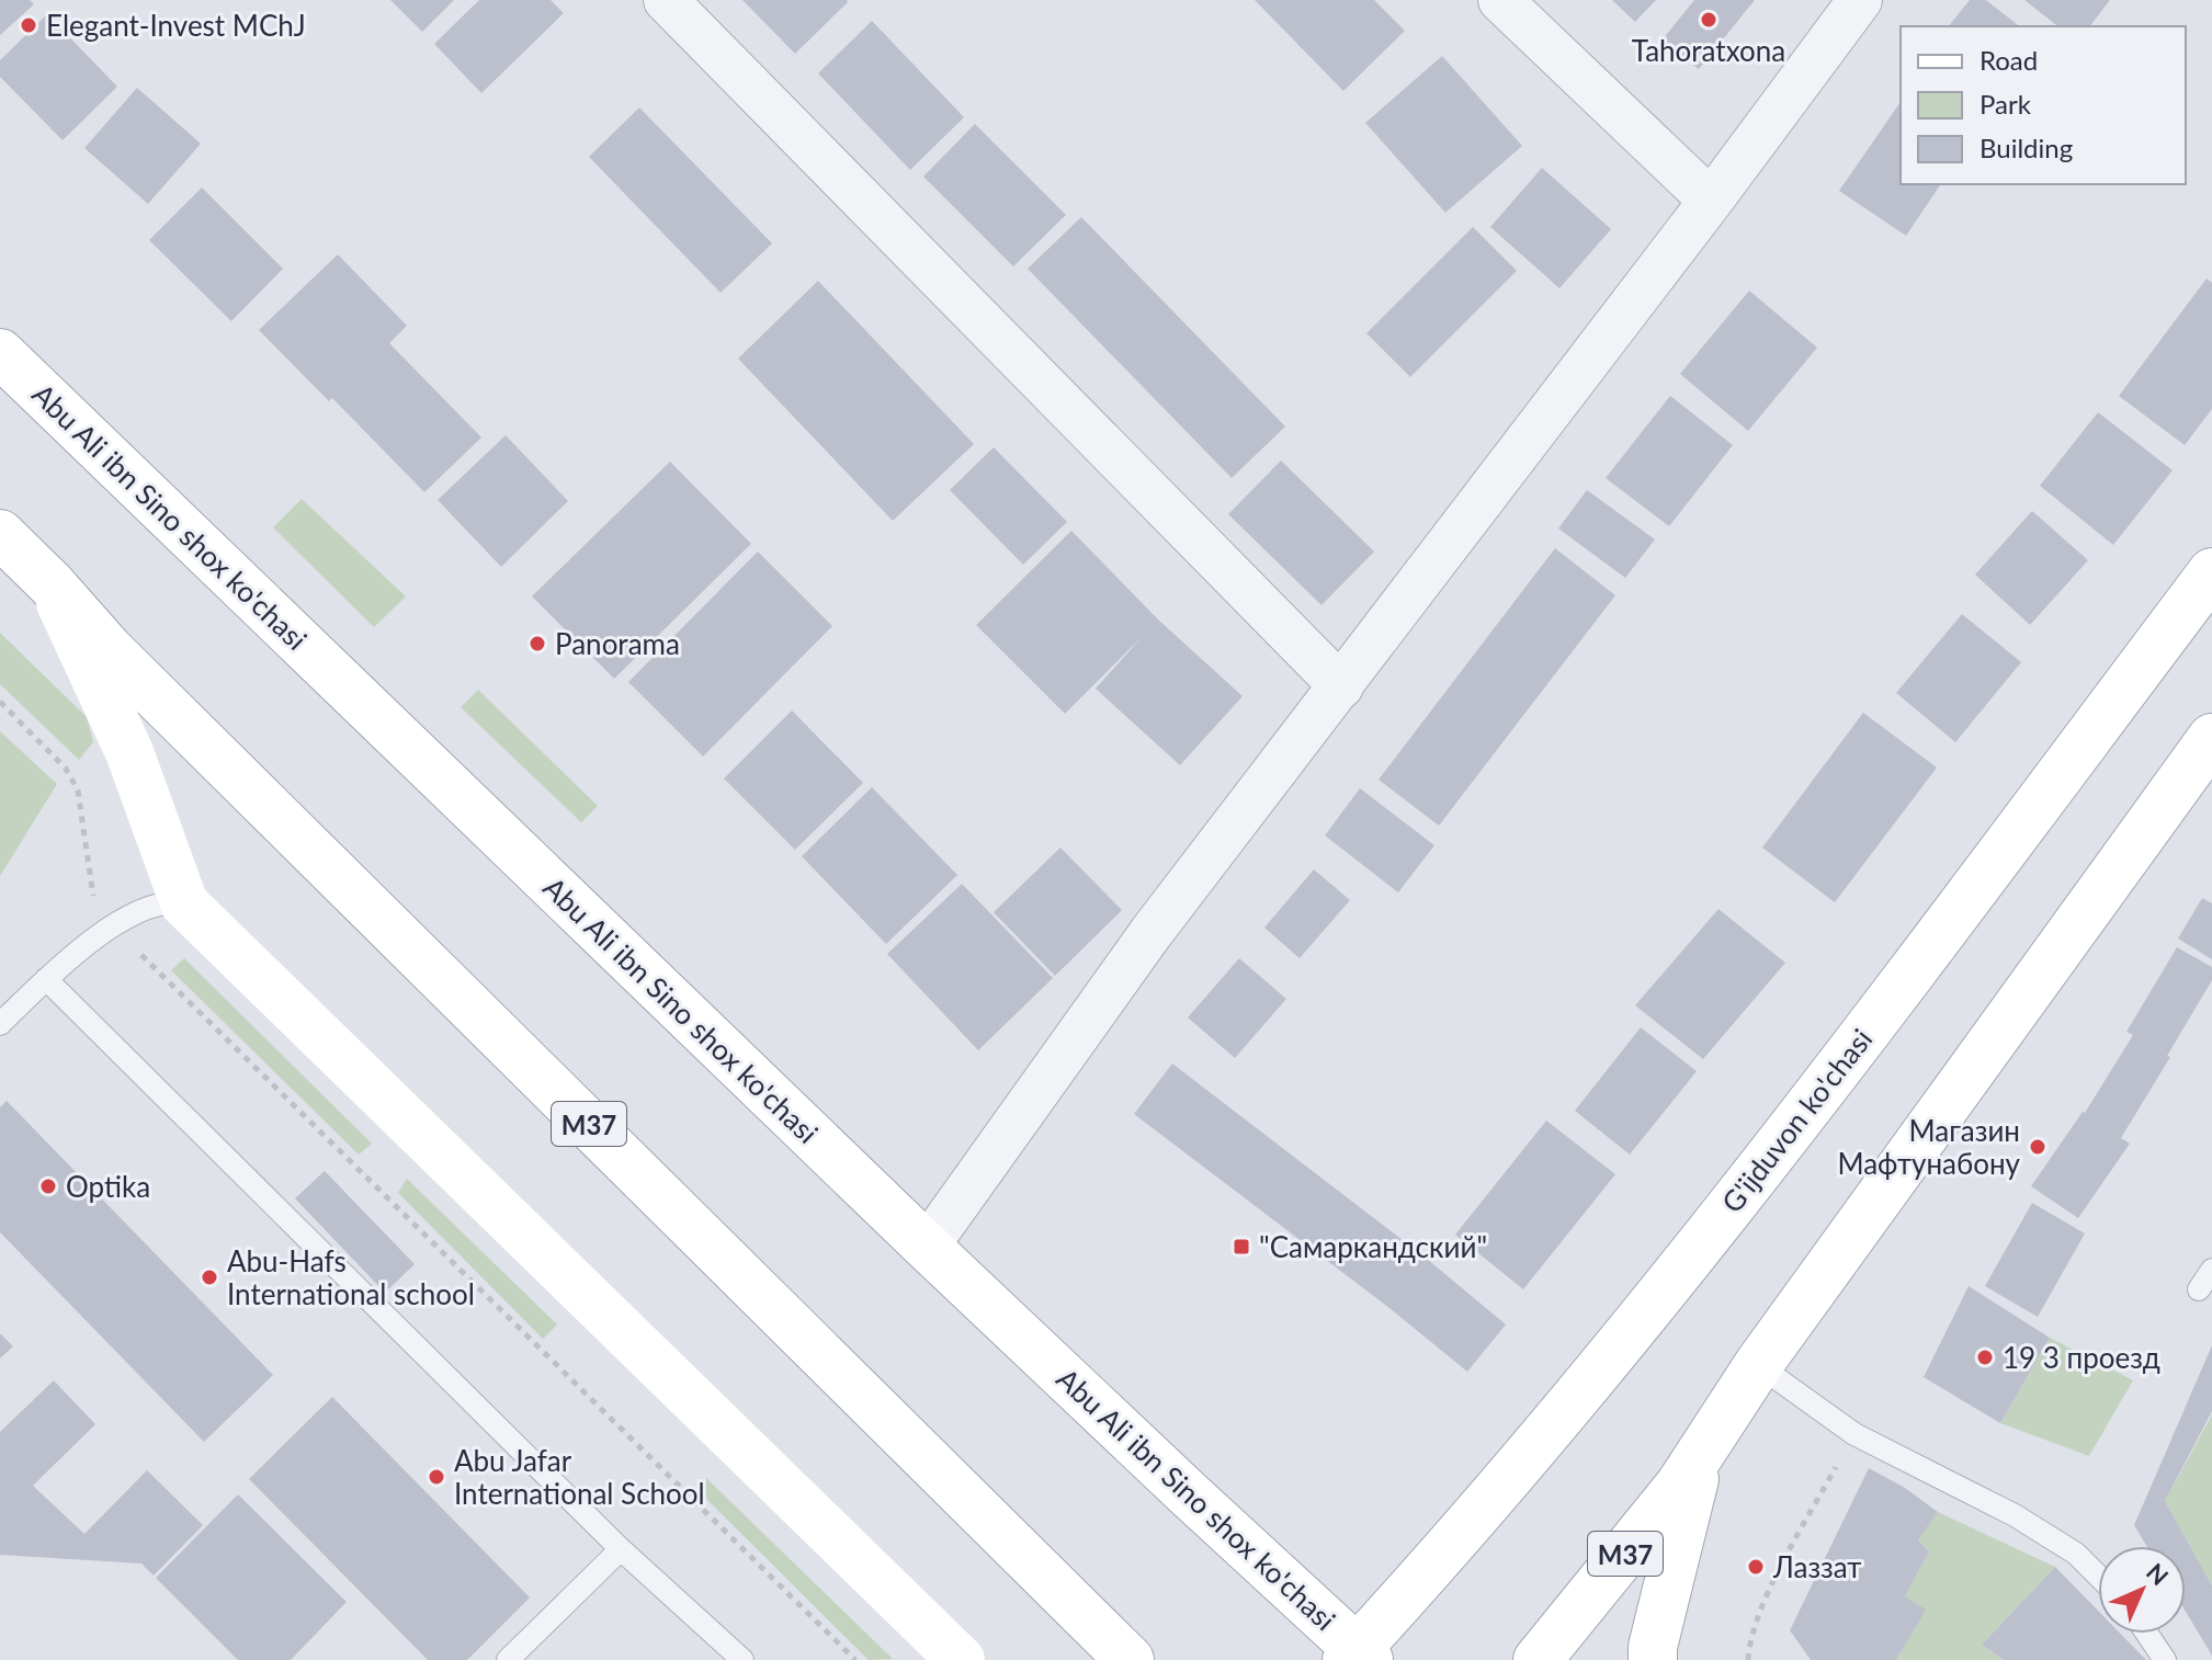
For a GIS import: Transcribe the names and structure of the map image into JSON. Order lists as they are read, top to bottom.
{
  "streets": {
    "main road": ["Abu Ali ibn Sino shox ko'chasi", "G'ijduvon ko'chasi", "M37"]
  },
  "crossings": [
    ["Abu Ali ibn Sino shox ko'chasi", "G'ijduvon ko'chasi"]
  ],
  "places": {
    "other": [
      "Tahoratxona",
      "Elegant-Invest MChJ",
      "Panorama",
      "Магазин Мафтунабону",
      "Optika",
      "Abu-Hafs International school",
      "19 3 проезд",
      "Abu Jafar International School",
      "Лаззат"
    ],
    "transit": ["\"Самаркандский\""]
  },
  "legend": ["Road", "Park", "Building"],
  "north": "top right"
}
